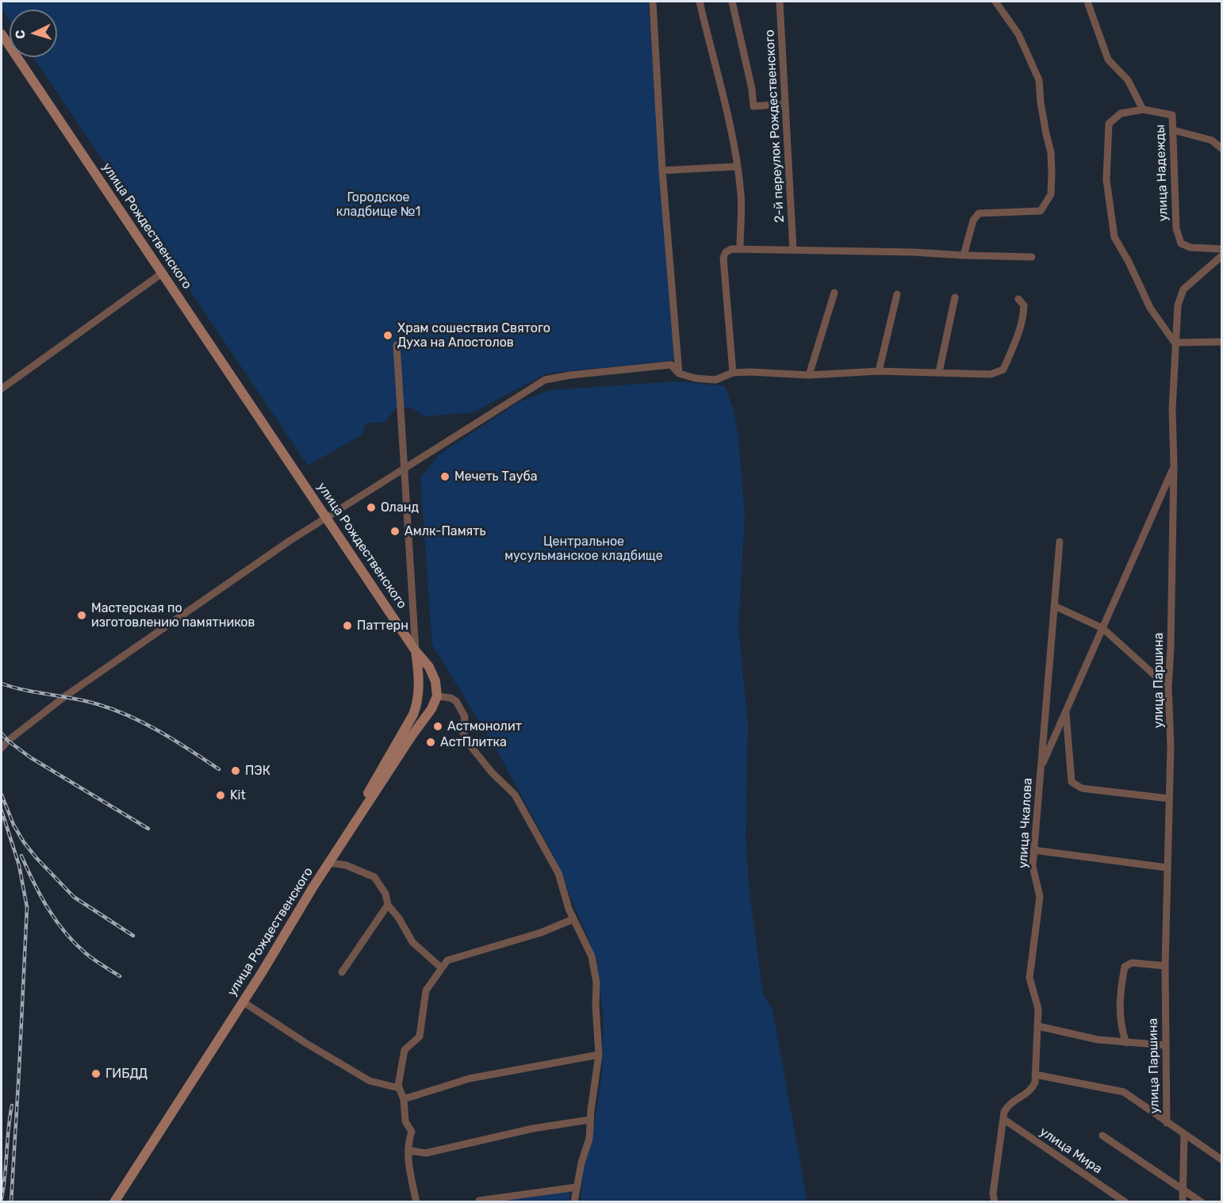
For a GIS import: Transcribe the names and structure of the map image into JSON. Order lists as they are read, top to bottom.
{
  "streets": {
    "main road": ["улица Рождественского"],
    "street": [
      "2-й переулок Рождественского",
      "улица Надежды",
      "улица Паршина",
      "улица Чкалова",
      "улица Мира"
    ]
  },
  "crossings": [
    ["улица Чкалова", "улица Мира"]
  ],
  "parks": ["Городское кладбище №1", "Центральное мусульманское кладбище"],
  "places": [
    "Храм сошествия Святого Духа на Апостолов",
    "Мечеть Тауба",
    "Оланд",
    "Амлк-Память",
    "Мастерская по изготовлению памятников",
    "Паттерн",
    "Астмонолит",
    "АстПлитка",
    "ПЭК",
    "Kit",
    "ГИБДД"
  ],
  "north": "left"
}
